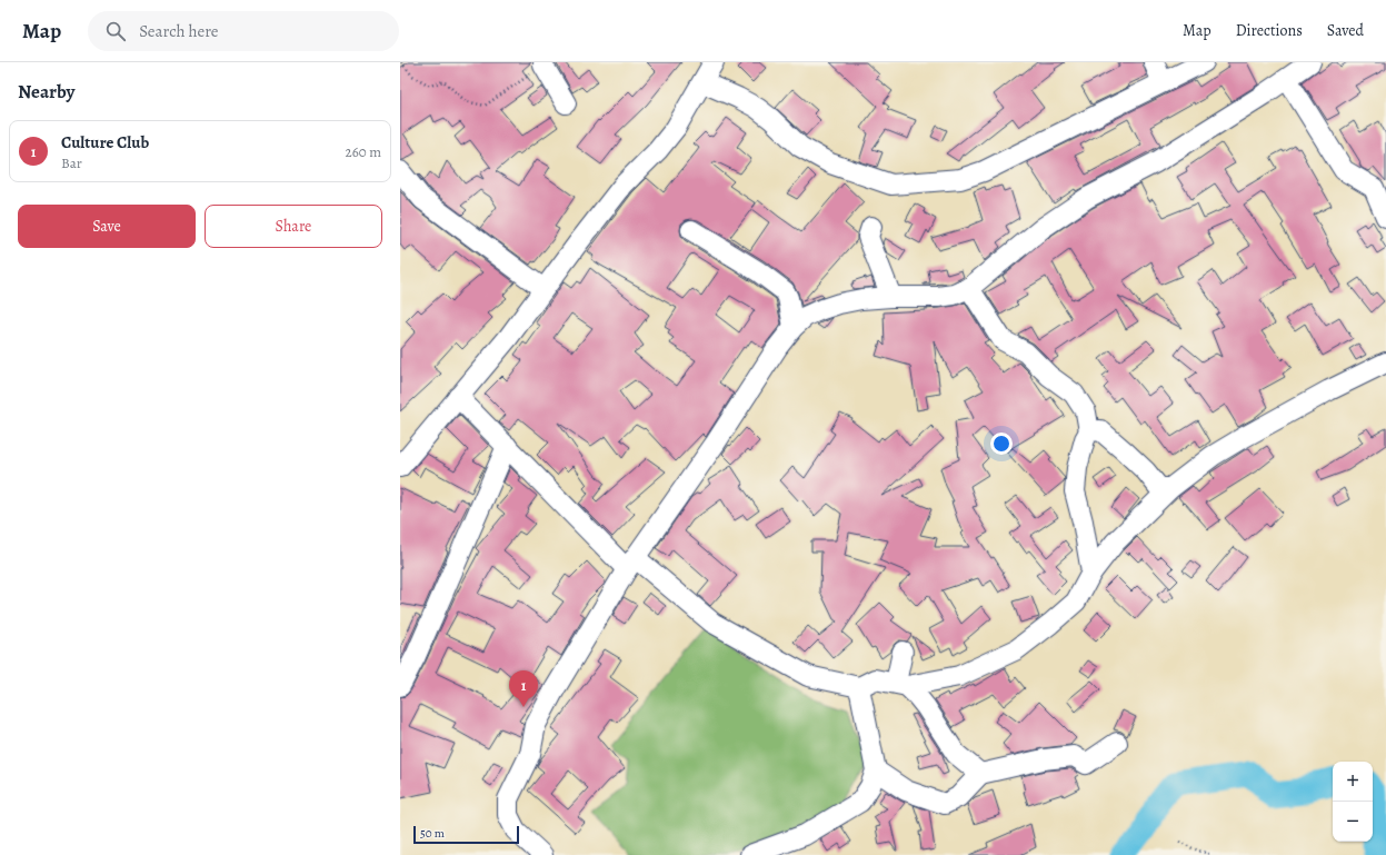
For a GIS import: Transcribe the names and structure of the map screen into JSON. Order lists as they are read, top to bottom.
{
  "scale_bar": "50 m",
  "page": {
    "header": "Map",
    "search": "Search here",
    "nav": ["Map", "Directions", "Saved"],
    "heading": "Nearby",
    "list": [
      {
        "mark": "1",
        "name": "Culture Club",
        "note": "Bar",
        "value": "260 m"
      }
    ],
    "buttons": ["Save", "Share"],
    "pins": "1",
    "map_buttons": ["+", "−"],
    "scale": "50 m"
  }
}
